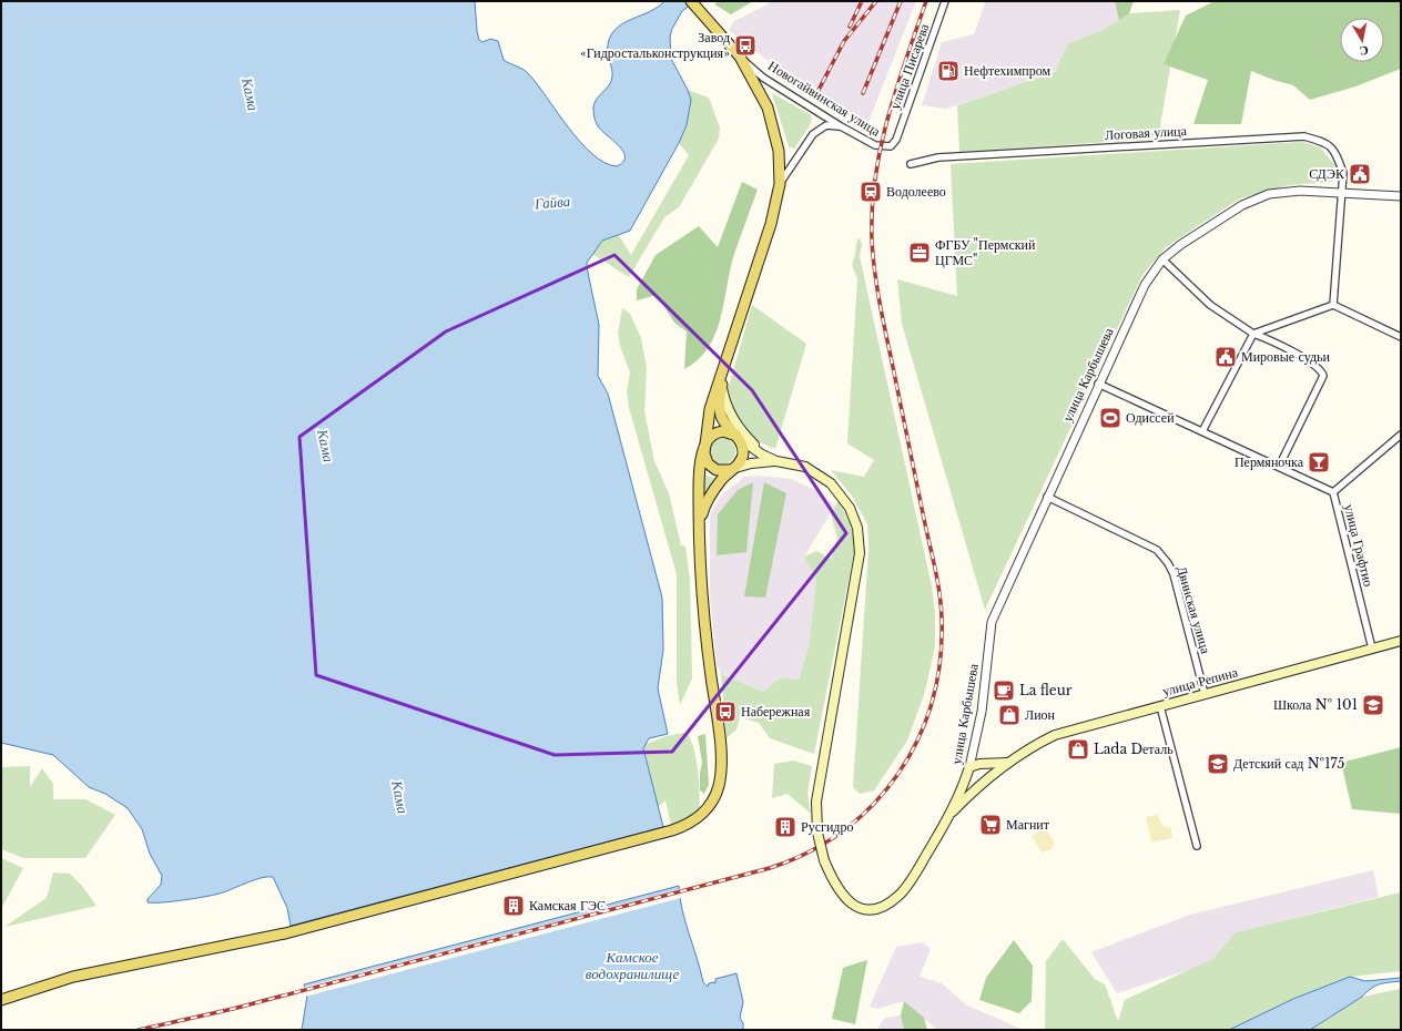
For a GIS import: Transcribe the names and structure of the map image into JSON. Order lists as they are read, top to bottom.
{
  "streets": {
    "main road": ["улица Карбышева", "улица Репина"],
    "street": [
      "улица Писарева",
      "Новогайвинская улица",
      "Логовая улица",
      "улица Графтио",
      "Двинская улица"
    ]
  },
  "crossings": [
    ["улица Писарева", "Новогайвинская улица"],
    ["Логовая улица", "улица Карбышева"],
    ["улица Карбышева", "улица Графтио"],
    ["улица Карбышева", "Двинская улица"],
    ["улица Карбышева", "улица Репина"],
    ["улица Графтио", "улица Репина"],
    ["Двинская улица", "улица Репина"]
  ],
  "water": ["Кама", "Гайва", "Камское водохранилище"],
  "places": {
    "bus stop": ["Завод «Гидростальконструкция»", "Набережная"],
    "fuel station": ["Нефтехимпром"],
    "public building": ["СДЭК", "Мировые судьи"],
    "station": ["Водолеево"],
    "office": ["ФГБУ \"Пермский ЦГМС\""],
    "sports": ["Одиссей"],
    "bar": ["Пермяночка"],
    "cafe": ["La fleur"],
    "school or university": ["Школа № 101", "Детский сад №175"],
    "shop": ["Лион", "Lada Dеталь"],
    "supermarket": ["Магнит"],
    "building": ["Русгидро", "Камская ГЭС"]
  },
  "north": "bottom"
}
